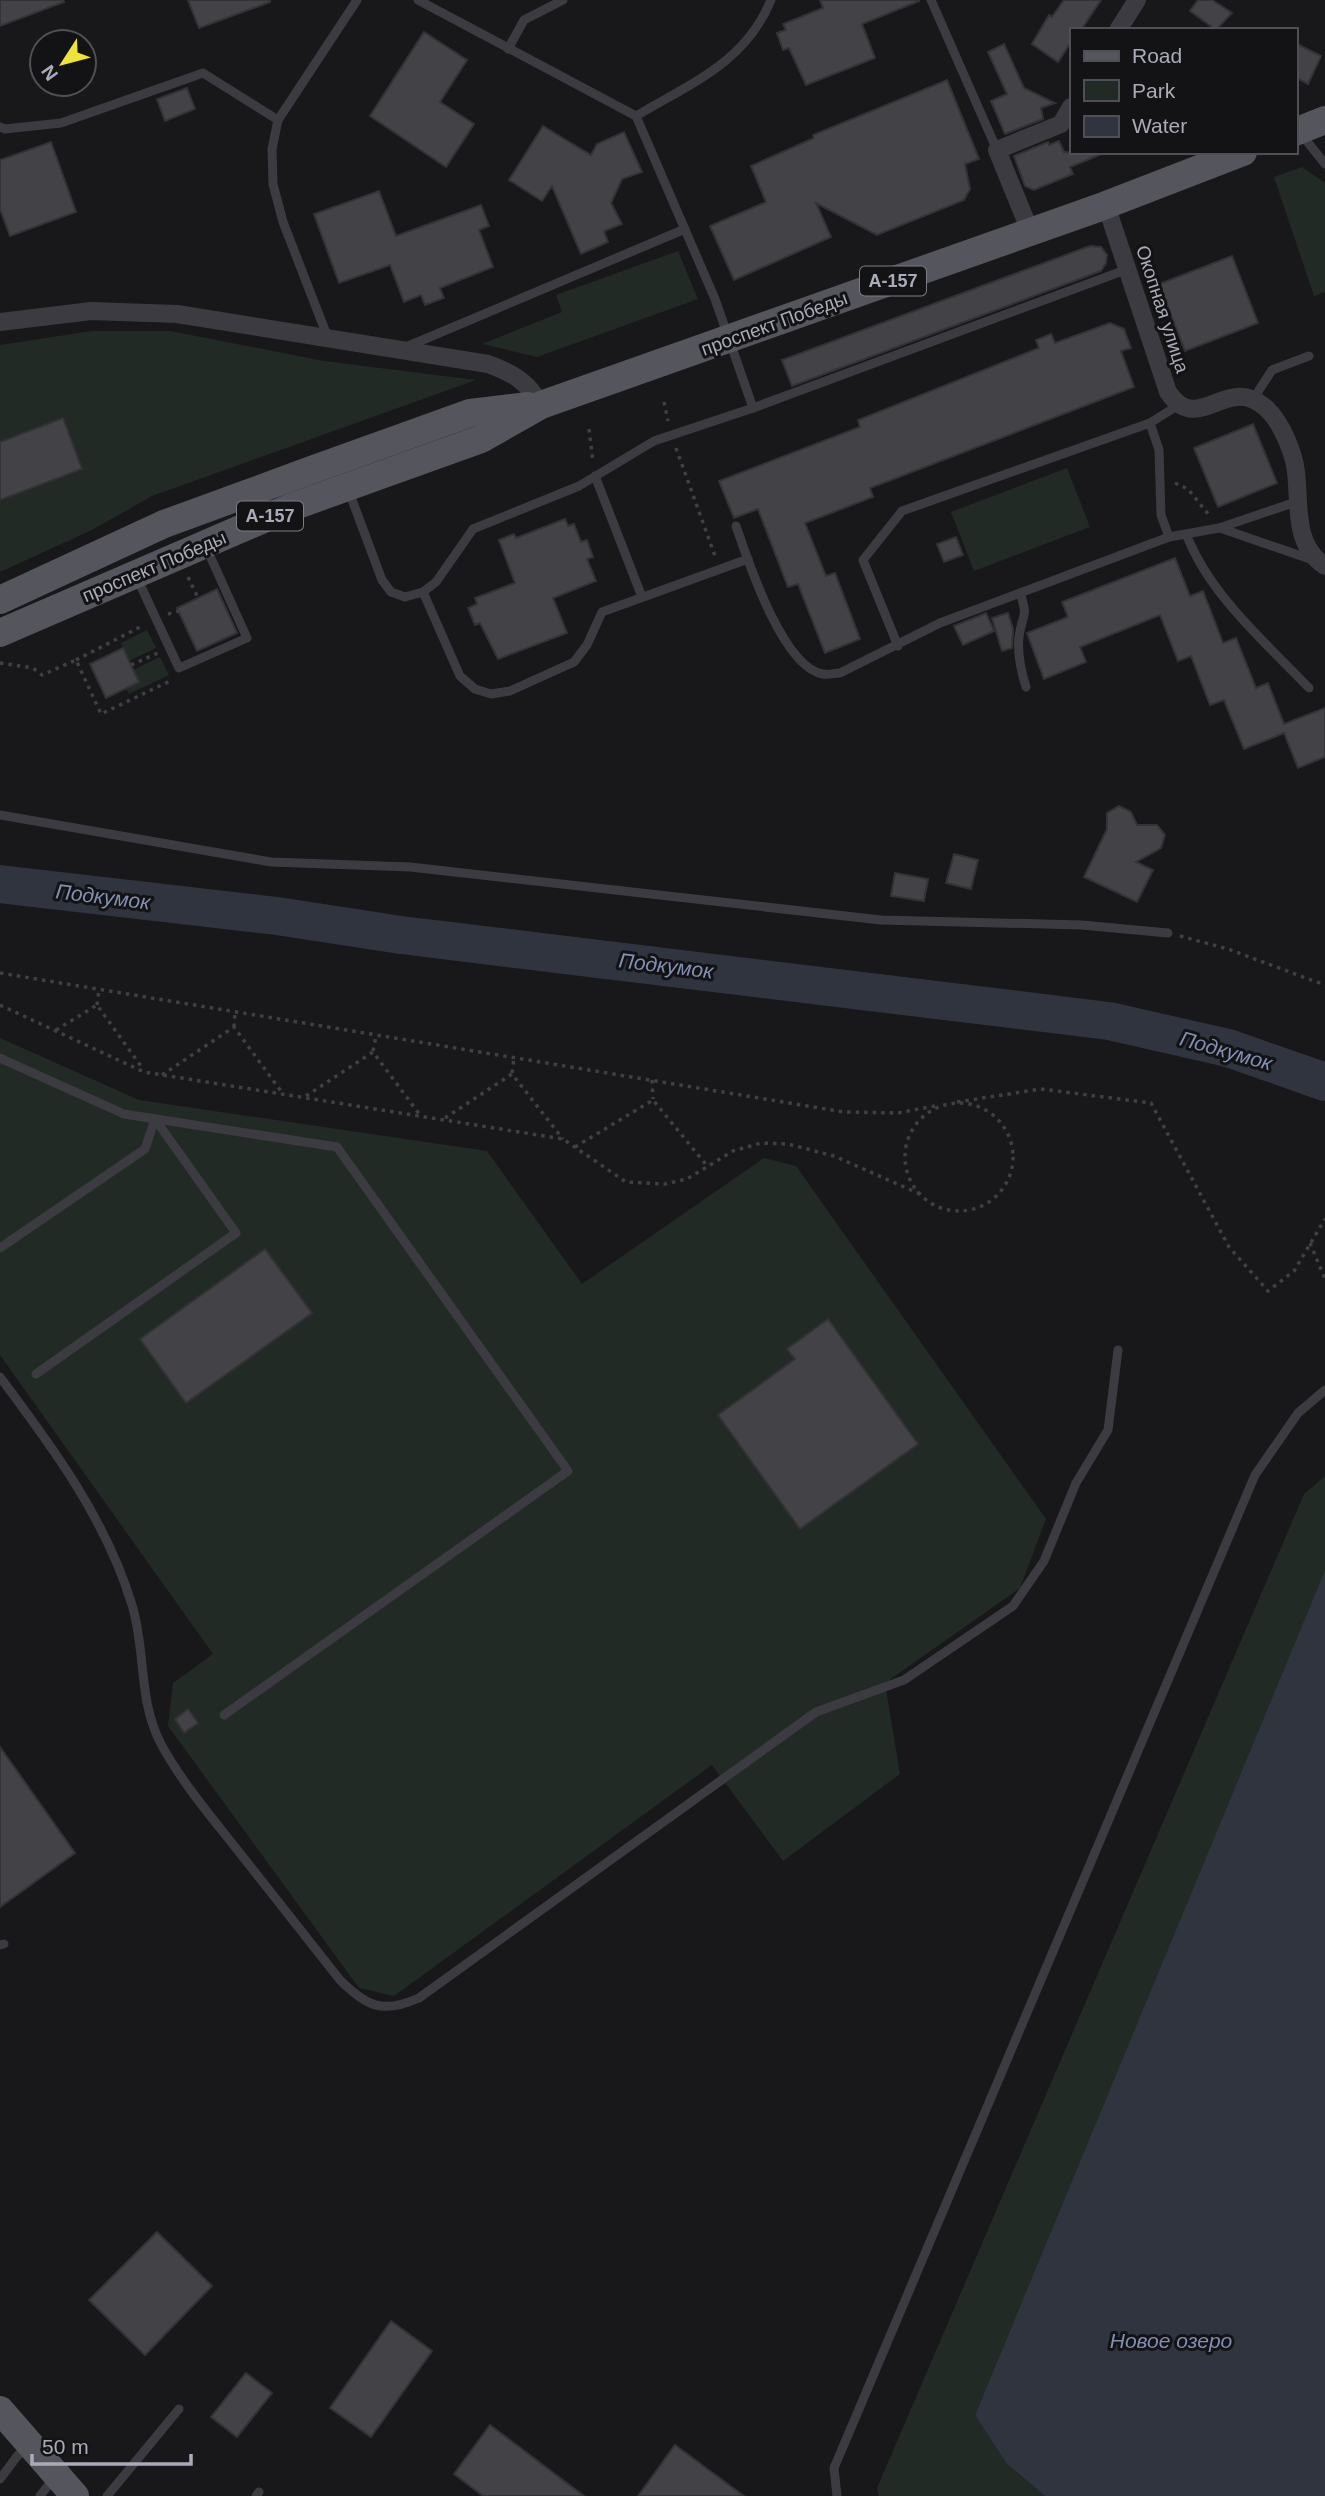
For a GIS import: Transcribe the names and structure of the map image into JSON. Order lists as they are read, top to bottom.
{
  "streets": {
    "main road": ["А-157", "проспект Победы"],
    "street": ["Окопная улица"]
  },
  "crossings": [
    ["Окопная улица", "проспект Победы"]
  ],
  "water": ["Подкумок", "Новое озеро"],
  "legend": ["Road", "Park", "Water"],
  "scale_bar": "50 m",
  "north": "bottom left"
}
